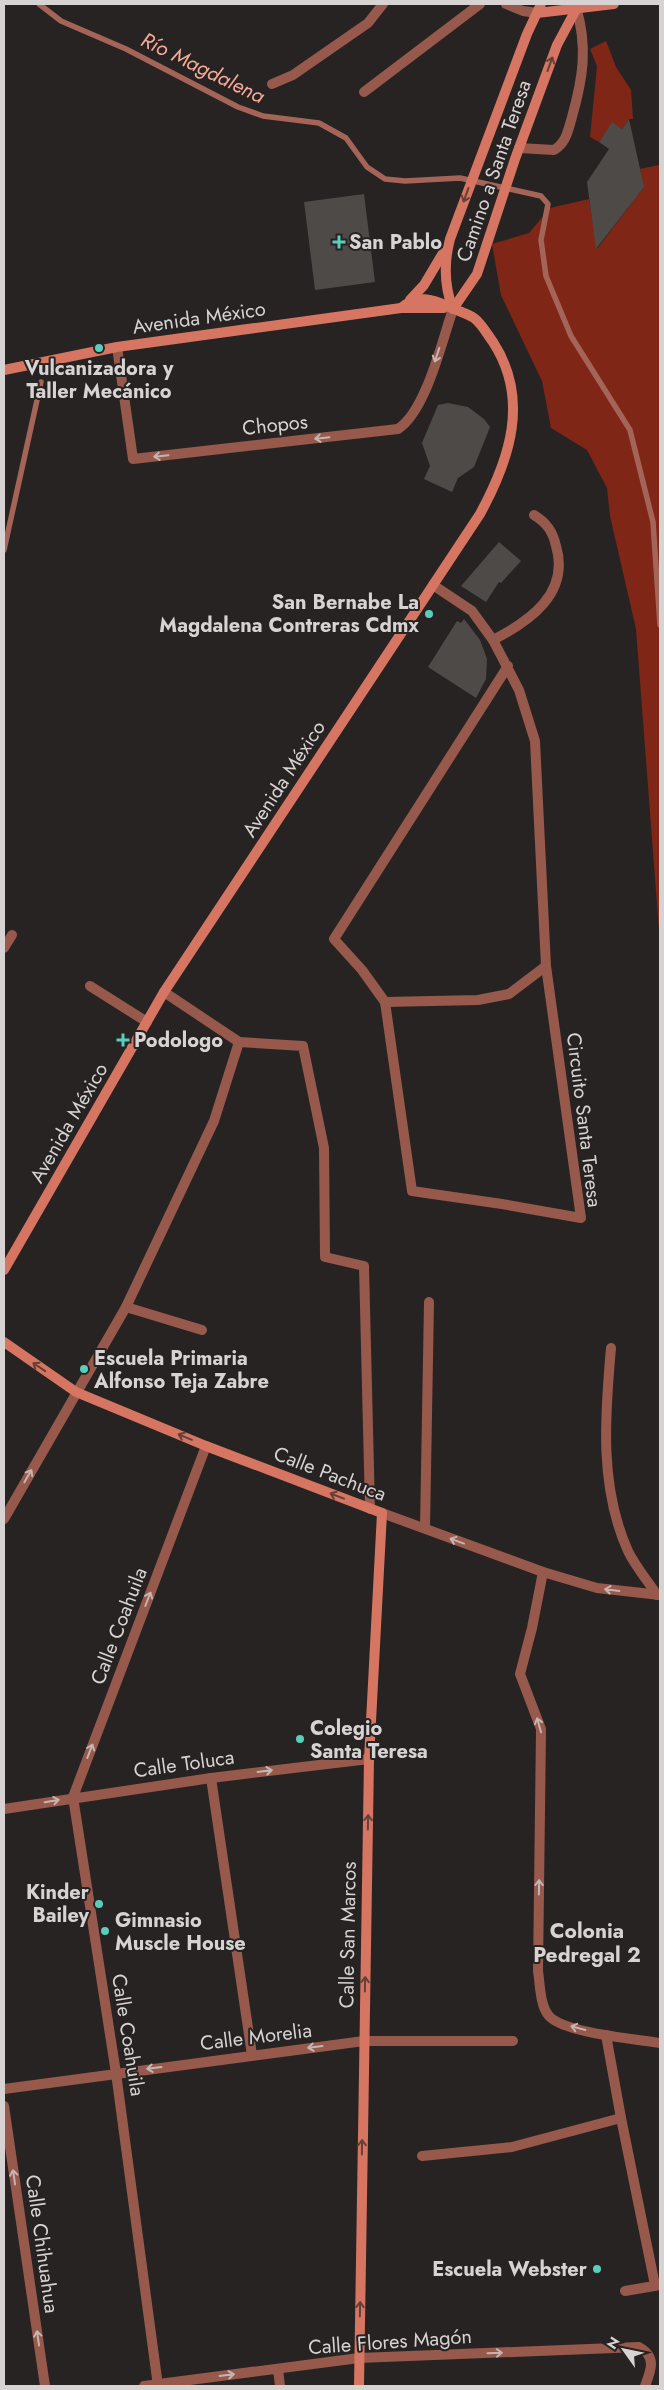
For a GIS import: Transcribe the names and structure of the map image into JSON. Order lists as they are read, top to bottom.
{
  "streets": {
    "street": [
      "Camino a Santa Teresa",
      "Avenida México",
      "Chopos",
      "Circuito Santa Teresa",
      "Calle Pachuca",
      "Calle Coahuila",
      "Calle Toluca",
      "Calle San Marcos",
      "Calle Morelia",
      "Calle Chihuahua",
      "Calle Flores Magón"
    ]
  },
  "crossings": [
    ["Camino a Santa Teresa", "Avenida México"],
    ["Camino a Santa Teresa", "Chopos"],
    ["Avenida México", "Chopos"],
    ["Avenida México", "Circuito Santa Teresa"],
    ["Calle Pachuca", "Calle Coahuila"],
    ["Calle Pachuca", "Calle San Marcos"],
    ["Calle Coahuila", "Calle Toluca"],
    ["Calle Coahuila", "Calle Morelia"],
    ["Calle Coahuila", "Calle Flores Magón"],
    ["Calle Toluca", "Calle San Marcos"],
    ["Calle San Marcos", "Calle Morelia"],
    ["Calle San Marcos", "Calle Flores Magón"]
  ],
  "one_way": [
    "Calle Pachuca",
    "Calle Coahuila",
    "Calle Toluca",
    "Calle San Marcos",
    "Calle Morelia",
    "Calle Chihuahua",
    "Calle Flores Magón"
  ],
  "districts": ["Colonia Pedregal 2"],
  "water": ["Río Magdalena"],
  "places": {
    "health": ["San Pablo", "Podologo"],
    "other": [
      "Vulcanizadora y Taller Mecánico",
      "San Bernabe La Magdalena Contreras Cdmx",
      "Escuela Primaria Alfonso Teja Zabre",
      "Colegio Santa Teresa",
      "Kinder Bailey",
      "Gimnasio Muscle House",
      "Escuela Webster"
    ]
  },
  "north": "top left"
}
